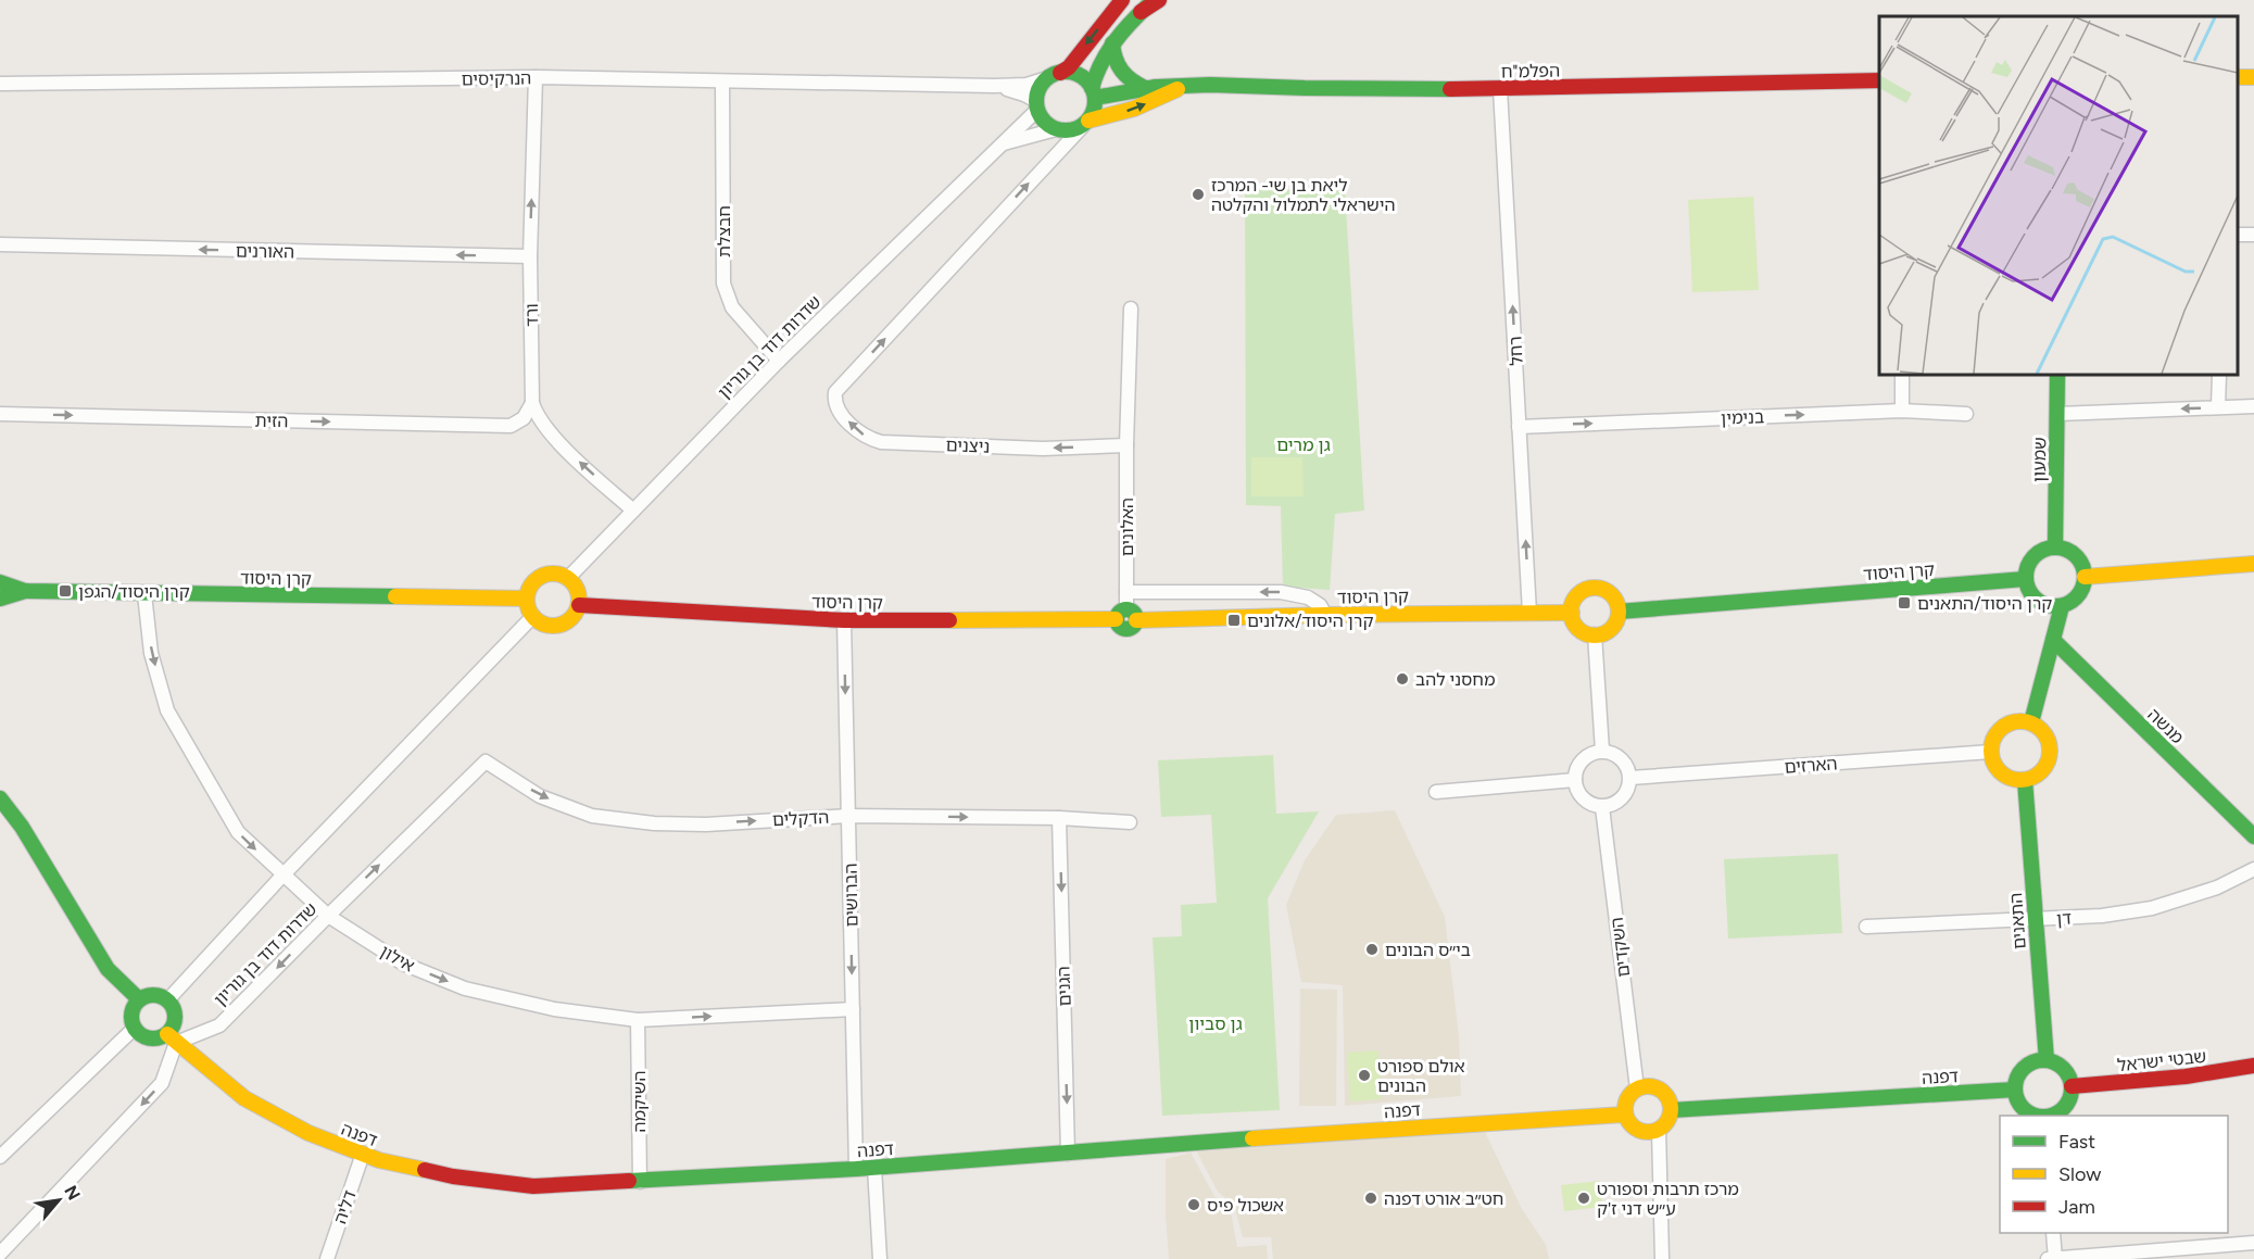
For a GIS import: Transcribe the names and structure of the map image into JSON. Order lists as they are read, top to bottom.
{
  "streets": {
    "main road": [
      "הפלמ\"ח",
      "שמעון",
      "קרן היסוד",
      "מנשה",
      "התאנים",
      "שבטי ישראל",
      "דפנה"
    ],
    "street": [
      "הנרקיסים",
      "חבצלת",
      "האורנים",
      "ורד",
      "שדרות דוד בן גוריון",
      "רחל",
      "בנימין",
      "הזית",
      "ניצנים",
      "האלונים",
      "הארזים",
      "הדקלים",
      "הברושים",
      "דן",
      "השקדים",
      "אילון",
      "הגנים",
      "השיקמה",
      "דליה"
    ]
  },
  "crossings": [
    ["הפלמ\"ח", "הנרקיסים"],
    ["הפלמ\"ח", "שדרות דוד בן גוריון"],
    ["הפלמ\"ח", "רחל"],
    ["הפלמ\"ח", "ניצנים"],
    ["הנרקיסים", "חבצלת"],
    ["הנרקיסים", "ורד"],
    ["הנרקיסים", "שדרות דוד בן גוריון"],
    ["הנרקיסים", "ניצנים"],
    ["חבצלת", "שדרות דוד בן גוריון"],
    ["האורנים", "ורד"],
    ["ורד", "שדרות דוד בן גוריון"],
    ["ורד", "הזית"],
    ["שדרות דוד בן גוריון", "ניצנים"],
    ["שדרות דוד בן גוריון", "קרן היסוד"],
    ["שדרות דוד בן גוריון", "הדקלים"],
    ["שדרות דוד בן גוריון", "אילון"],
    ["שדרות דוד בן גוריון", "דפנה"],
    ["רחל", "בנימין"],
    ["רחל", "קרן היסוד"],
    ["ניצנים", "האלונים"],
    ["שמעון", "קרן היסוד"],
    ["האלונים", "קרן היסוד"],
    ["קרן היסוד", "הברושים"],
    ["קרן היסוד", "אילון"],
    ["הארזים", "התאנים"],
    ["הארזים", "השקדים"],
    ["הדקלים", "הברושים"],
    ["הדקלים", "הגנים"],
    ["הברושים", "אילון"],
    ["הברושים", "דפנה"],
    ["דן", "התאנים"],
    ["השקדים", "דפנה"],
    ["אילון", "השיקמה"],
    ["הגנים", "דפנה"],
    ["דפנה", "השיקמה"],
    ["דפנה", "דליה"]
  ],
  "one_way": [
    "האורנים",
    "ורד",
    "רחל",
    "בנימין",
    "הזית",
    "הדקלים",
    "הברושים",
    "אילון",
    "הגנים"
  ],
  "parks": ["גן מרים", "גן סביון"],
  "places": {
    "other": [
      "ליאת בן שי- המרכז הישראלי לתמלול והקלטה",
      "מחסני להב",
      "בי״ס הבונים",
      "אולם ספורט הבונים",
      "חט״ב אורט דפנה",
      "מרכז תרבות וספורט ע״ש דני ז'ק",
      "אשכול פיס"
    ],
    "transit": ["קרן היסוד/הגפן", "קרן היסוד/התאנים", "קרן היסוד/אלונים"]
  },
  "legend": ["Fast", "Slow", "Jam"],
  "north": "top right"
}
